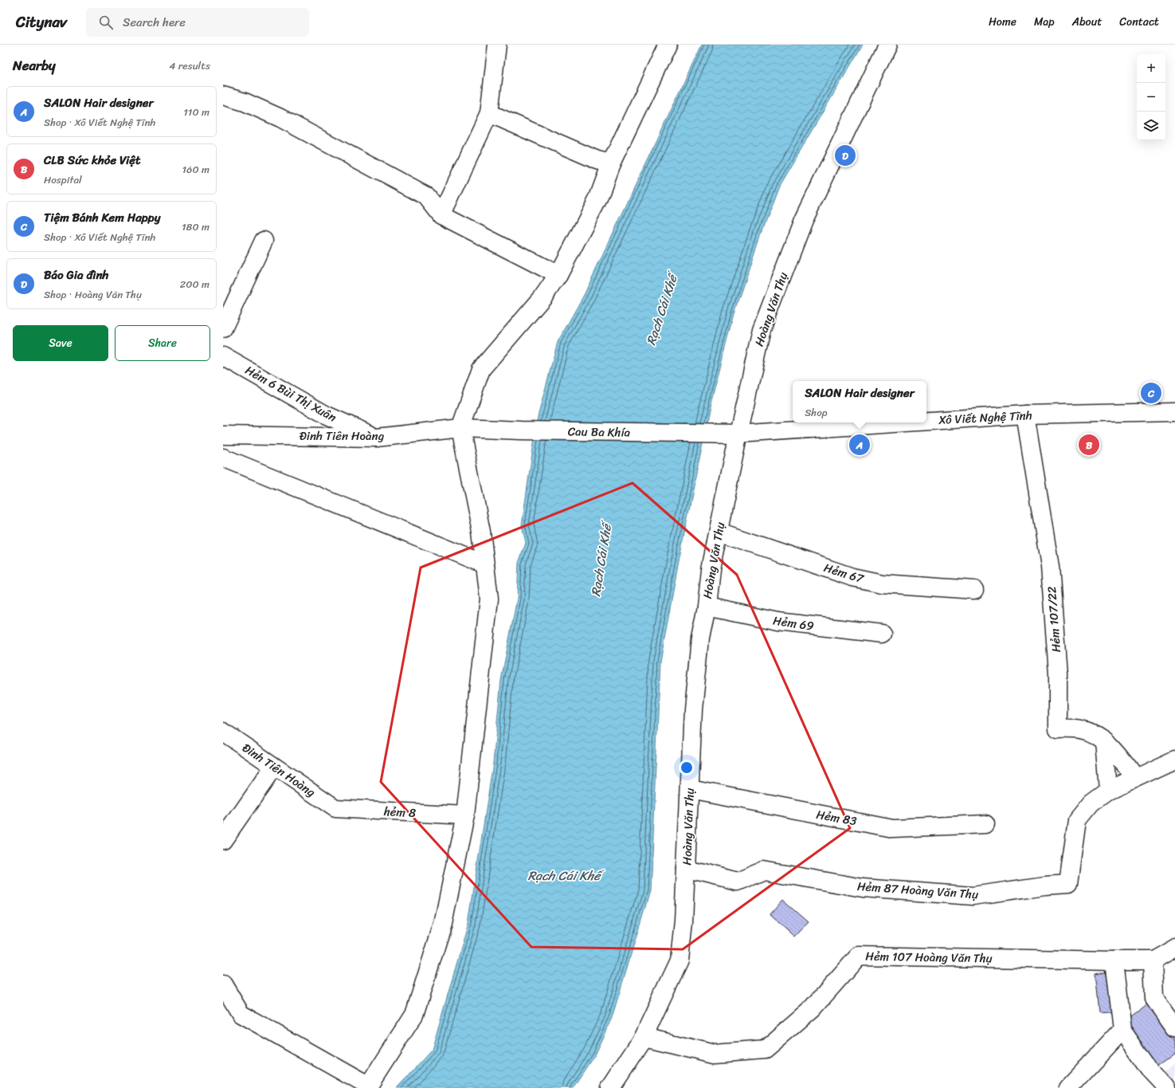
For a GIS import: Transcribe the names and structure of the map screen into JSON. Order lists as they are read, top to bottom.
{
  "streets": {
    "street": [
      "Hoàng Văn Thụ",
      "Hẻm 6 Bùi Thị Xuân",
      "Xô Viết Nghệ Tĩnh",
      "Cau Ba Khía",
      "Đinh Tiên Hoàng",
      "Hẻm 67",
      "Hẻm 107/22",
      "Hẻm 69",
      "hẻm 8",
      "Hẻm 83",
      "Hẻm 87 Hoàng Văn Thụ",
      "Hẻm 107 Hoàng Văn Thụ"
    ]
  },
  "crossings": [
    ["Hoàng Văn Thụ", "Xô Viết Nghệ Tĩnh"],
    ["Hoàng Văn Thụ", "Cau Ba Khía"],
    ["Hoàng Văn Thụ", "Hẻm 67"],
    ["Hoàng Văn Thụ", "Hẻm 69"],
    ["Hoàng Văn Thụ", "Hẻm 83"],
    ["Hoàng Văn Thụ", "Hẻm 87 Hoàng Văn Thụ"],
    ["Hoàng Văn Thụ", "Hẻm 107 Hoàng Văn Thụ"],
    ["Hẻm 6 Bùi Thị Xuân", "Đinh Tiên Hoàng"],
    ["Xô Viết Nghệ Tĩnh", "Cau Ba Khía"],
    ["Xô Viết Nghệ Tĩnh", "Hẻm 107/22"],
    ["Cau Ba Khía", "Đinh Tiên Hoàng"],
    ["Đinh Tiên Hoàng", "hẻm 8"],
    ["Hẻm 107/22", "Hẻm 87 Hoàng Văn Thụ"]
  ],
  "water": ["Rạch Cái Khế"],
  "page": {
    "header": "Citynav",
    "search": "Search here",
    "nav": [
      "Home",
      "Map",
      "About",
      "Contact"
    ],
    "heading": ["Nearby", "4 results"],
    "map_buttons": ["+", "−"],
    "list": [
      {
        "mark": "A",
        "name": "SALON Hair designer",
        "note": "Shop · Xô Viết Nghệ Tĩnh",
        "value": "110 m"
      },
      {
        "mark": "B",
        "name": "CLB Sức khỏe Việt",
        "note": "Hospital",
        "value": "160 m"
      },
      {
        "mark": "C",
        "name": "Tiệm Bánh Kem Happy",
        "note": "Shop · Xô Viết Nghệ Tĩnh",
        "value": "180 m"
      },
      {
        "mark": "D",
        "name": "Báo Gia đình",
        "note": "Shop · Hoàng Văn Thụ",
        "value": "200 m"
      }
    ],
    "pins": [
      "D",
      "C",
      "A",
      "B"
    ],
    "buttons": ["Save", "Share"],
    "popup": ["SALON Hair designer", "Shop"]
  }
}
